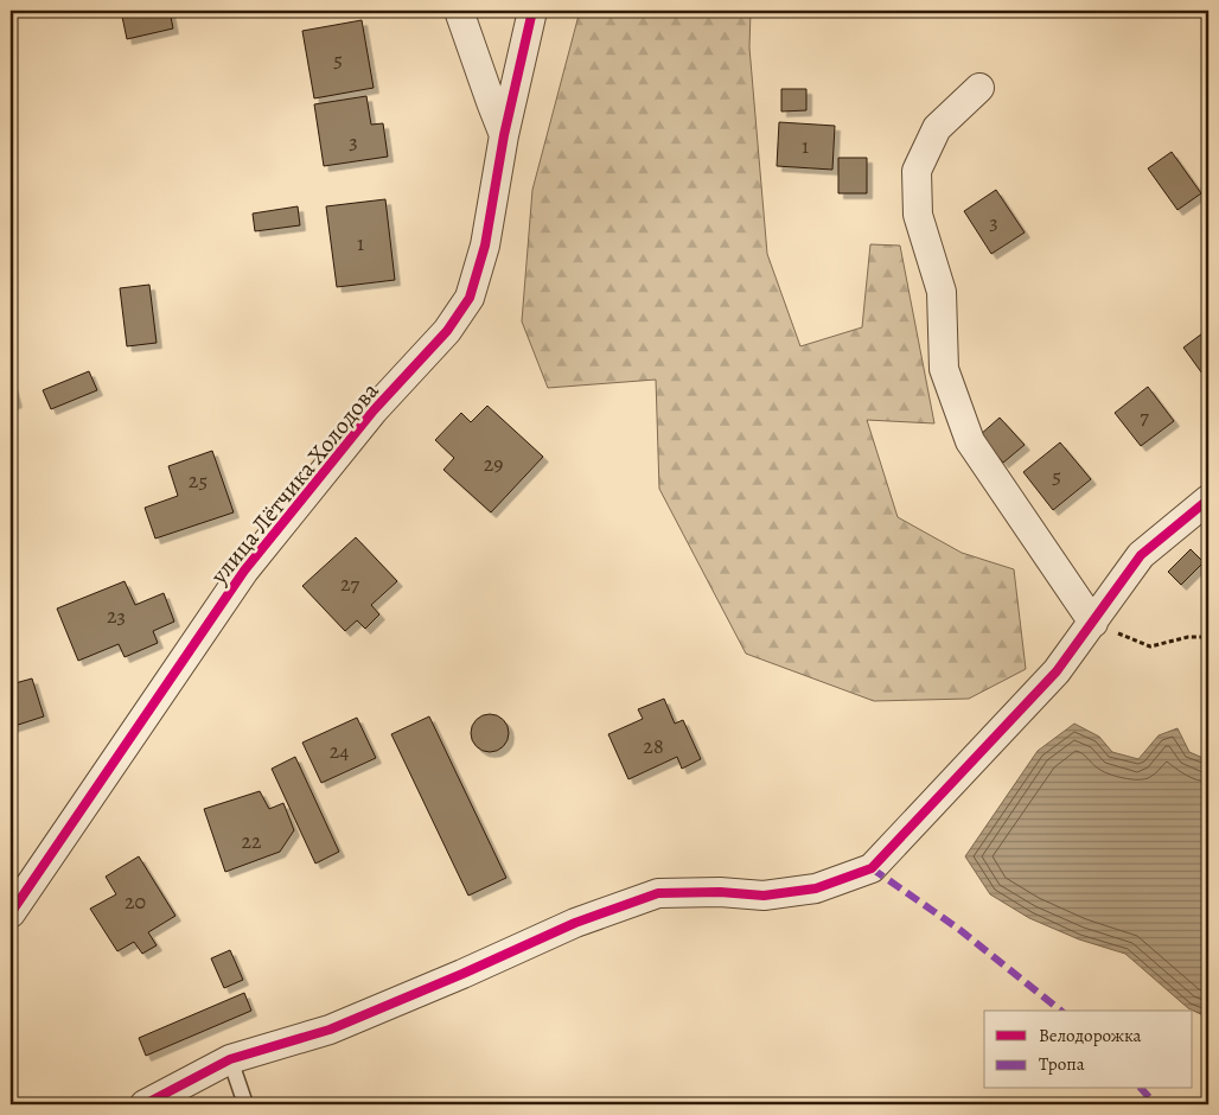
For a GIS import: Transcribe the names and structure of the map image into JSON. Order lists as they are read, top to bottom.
{
  "streets": {
    "street": ["улица Лётчика Холодова"]
  },
  "house_numbers": [
    "5",
    "3",
    "1",
    "3",
    "1",
    "7",
    "29",
    "5",
    "25",
    "27",
    "23",
    "28",
    "24",
    "22",
    "20"
  ],
  "legend": ["Велодорожка", "Тропа"]
}
